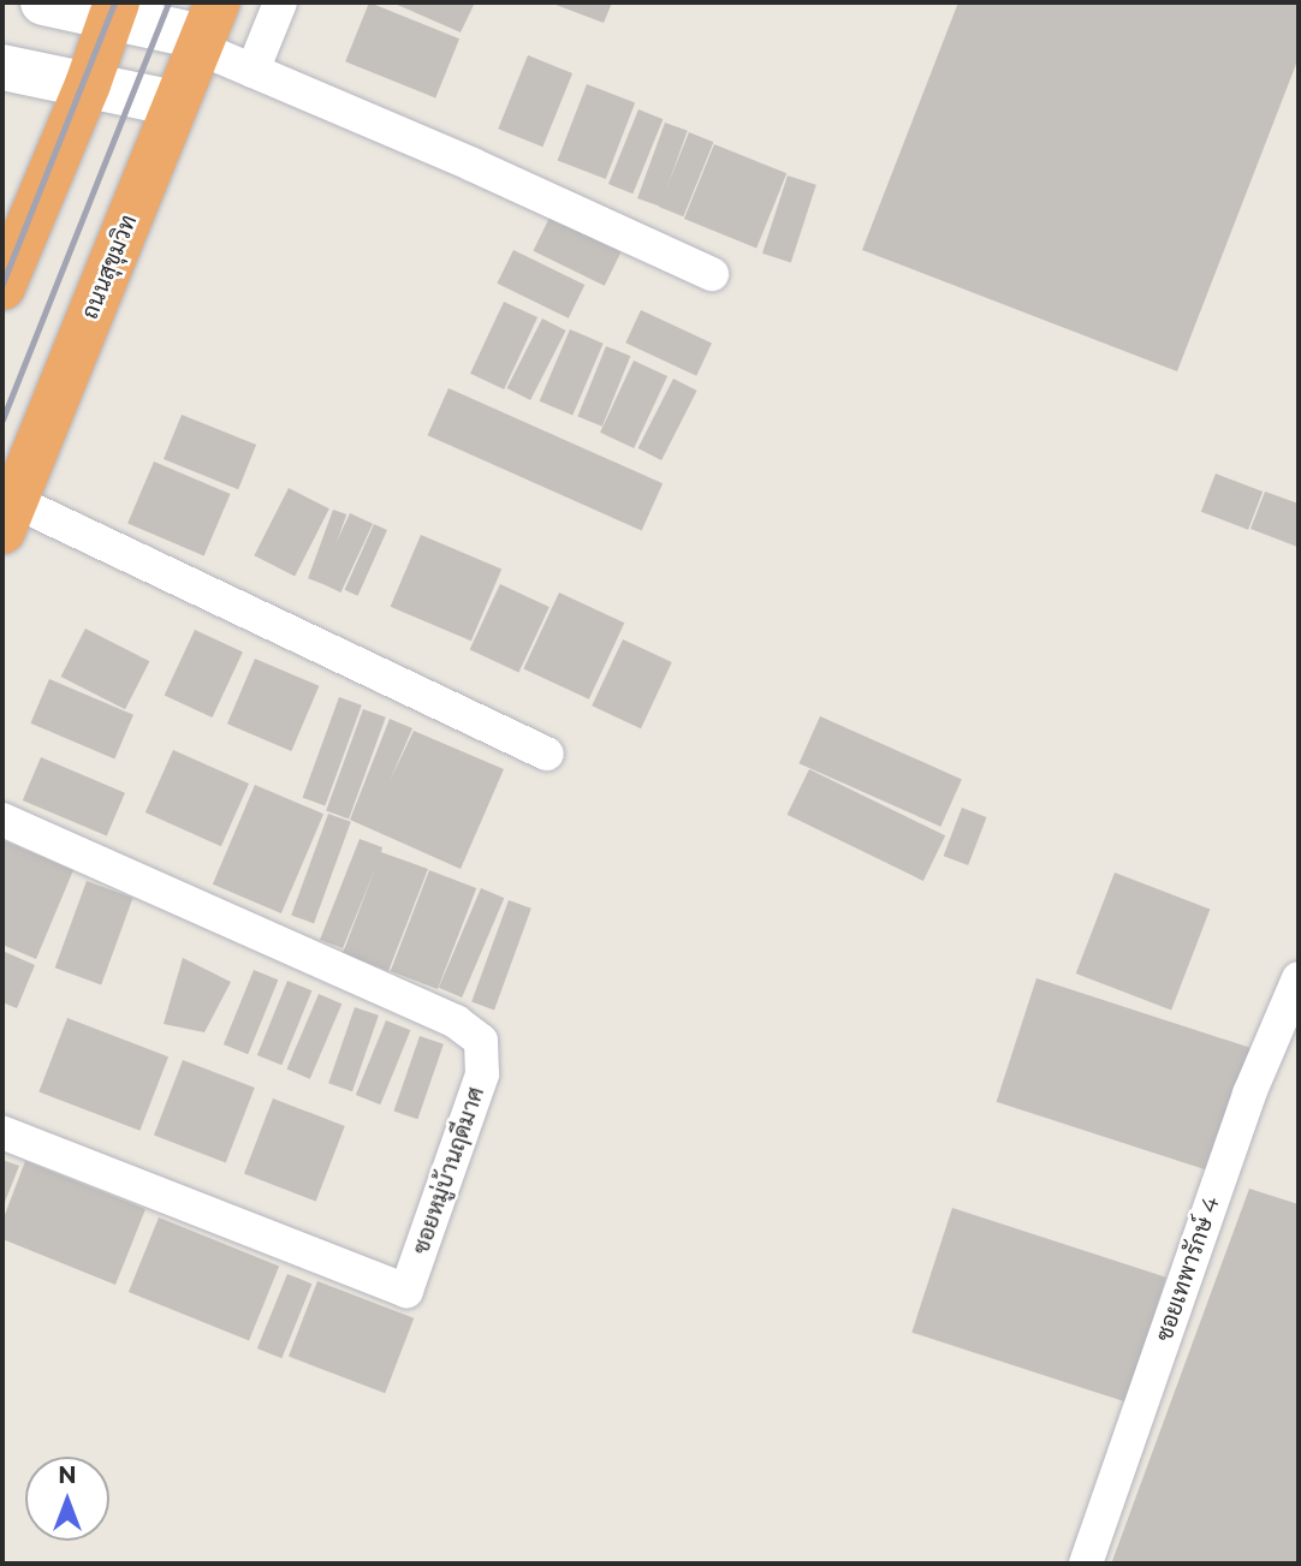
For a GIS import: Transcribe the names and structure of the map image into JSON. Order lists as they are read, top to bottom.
{
  "streets": {
    "highway": ["ถนนสุขุมวิท"],
    "street": ["ซอยหมู่บ้านฤดีมาศ", "ซอยเทพารักษ์ 4"]
  },
  "north": "top"
}
